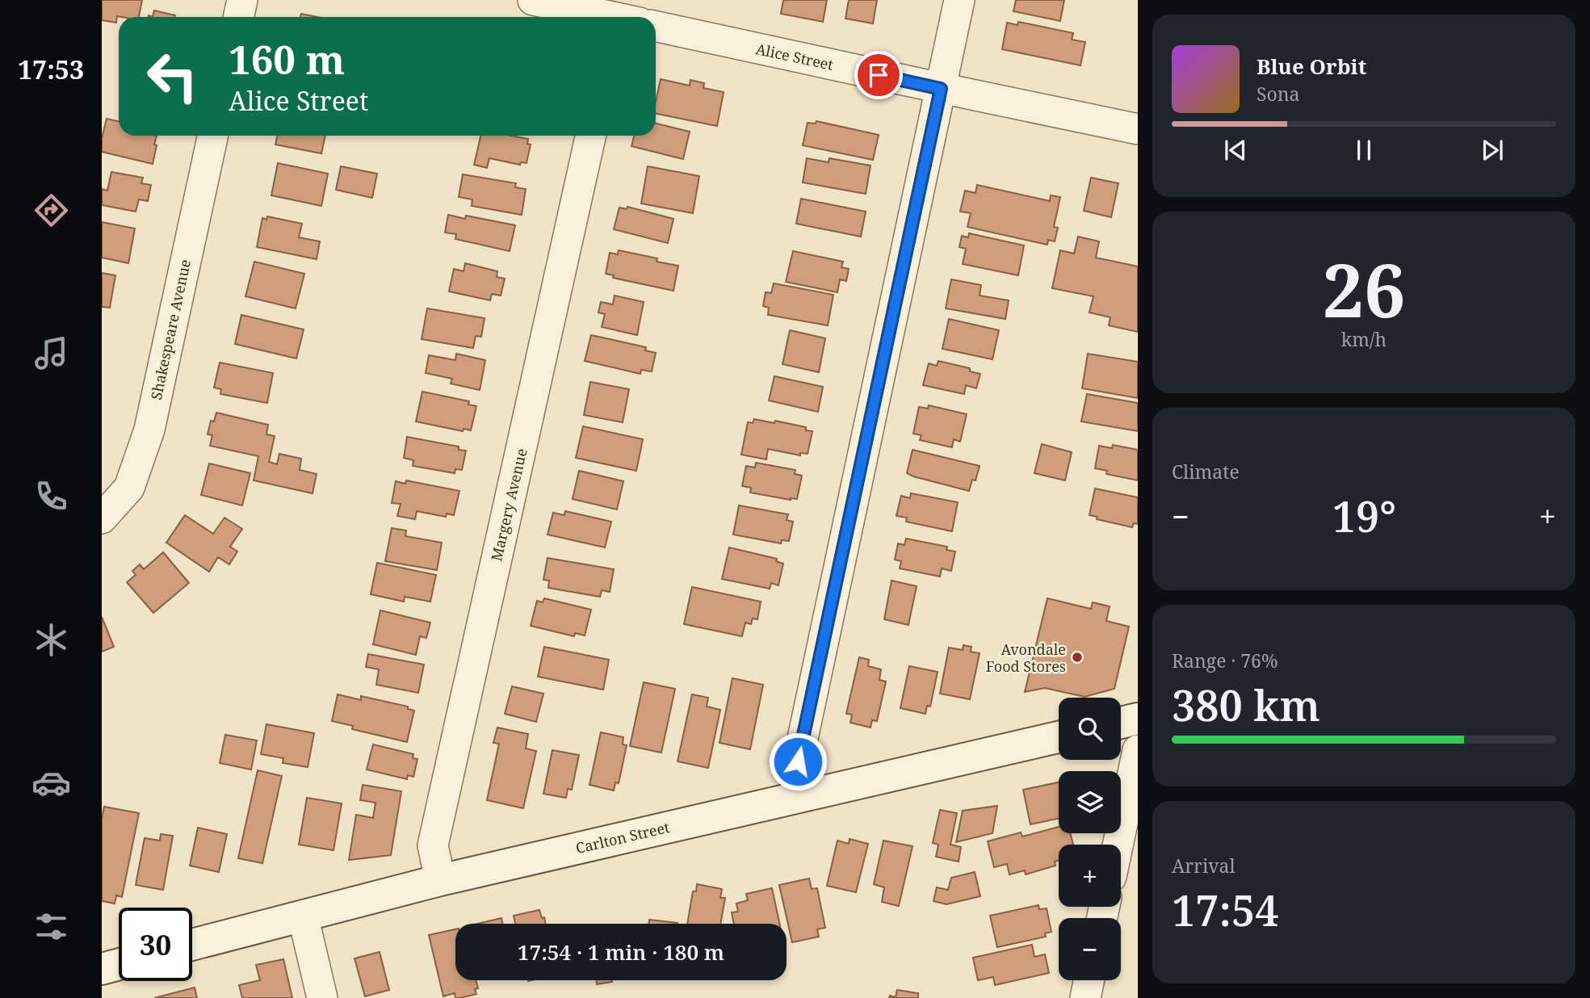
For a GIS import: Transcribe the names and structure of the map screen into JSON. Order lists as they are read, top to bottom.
{
  "streets": {
    "main road": ["Carlton Street"],
    "street": ["Alice Street", "Shakespeare Avenue", "Margery Avenue"]
  },
  "crossings": [
    ["Margery Avenue", "Carlton Street"]
  ],
  "places": ["Avondale Food Stores"],
  "page": {
    "tabs": "17:53",
    "turn": ["160 m", "Alice Street"],
    "song": ["Blue Orbit", "Sona"],
    "tile": [
      ["26", "km/h"],
      "Climate",
      ["Range · 76%", "380 km"],
      ["Arrival", "17:54"]
    ],
    "heat": ["−", "19°", "+"],
    "map_buttons": ["+", "−"],
    "limit": "30",
    "trip": "17:54 · 1 min · 180 m"
  }
}
